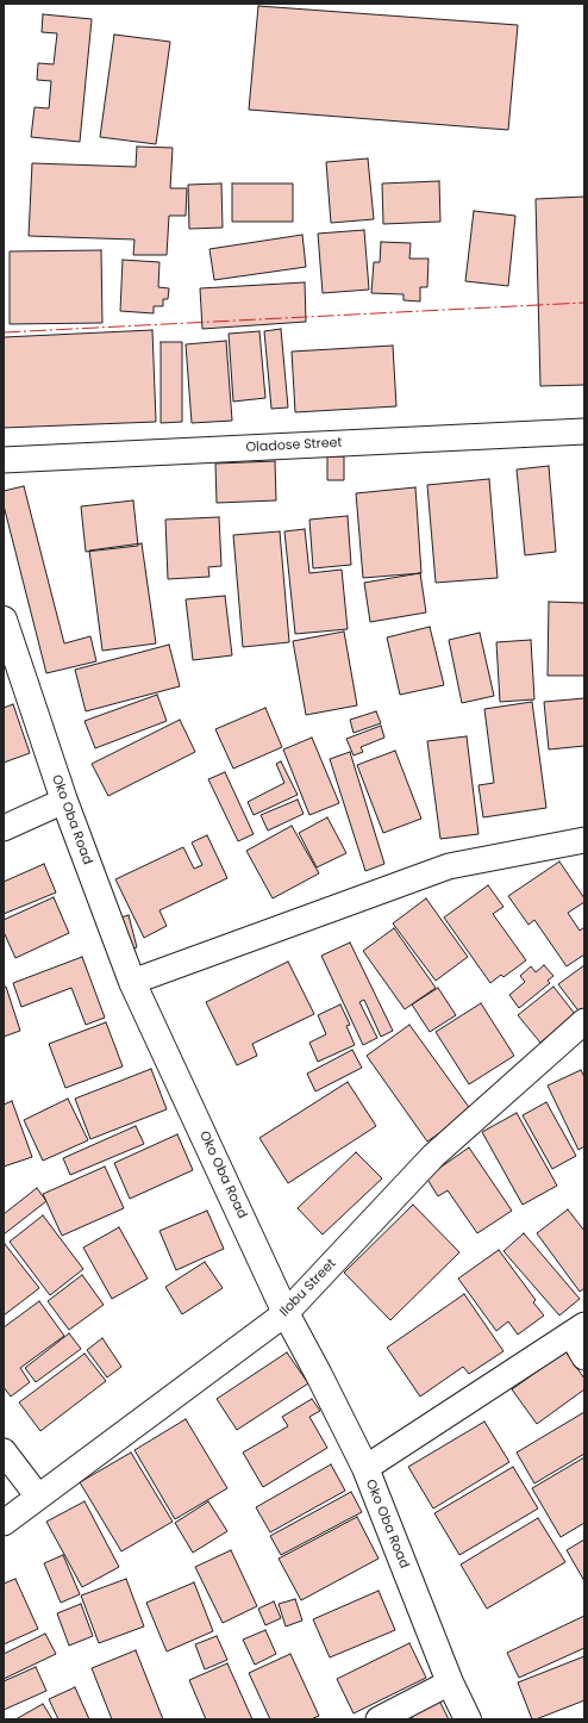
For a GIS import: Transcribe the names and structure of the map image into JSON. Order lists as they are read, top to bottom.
{
  "streets": {
    "street": ["Oladose Street", "Oko Oba Road", "Ilobu Street"]
  },
  "crossings": [
    ["Oko Oba Road", "Ilobu Street"]
  ]
}
